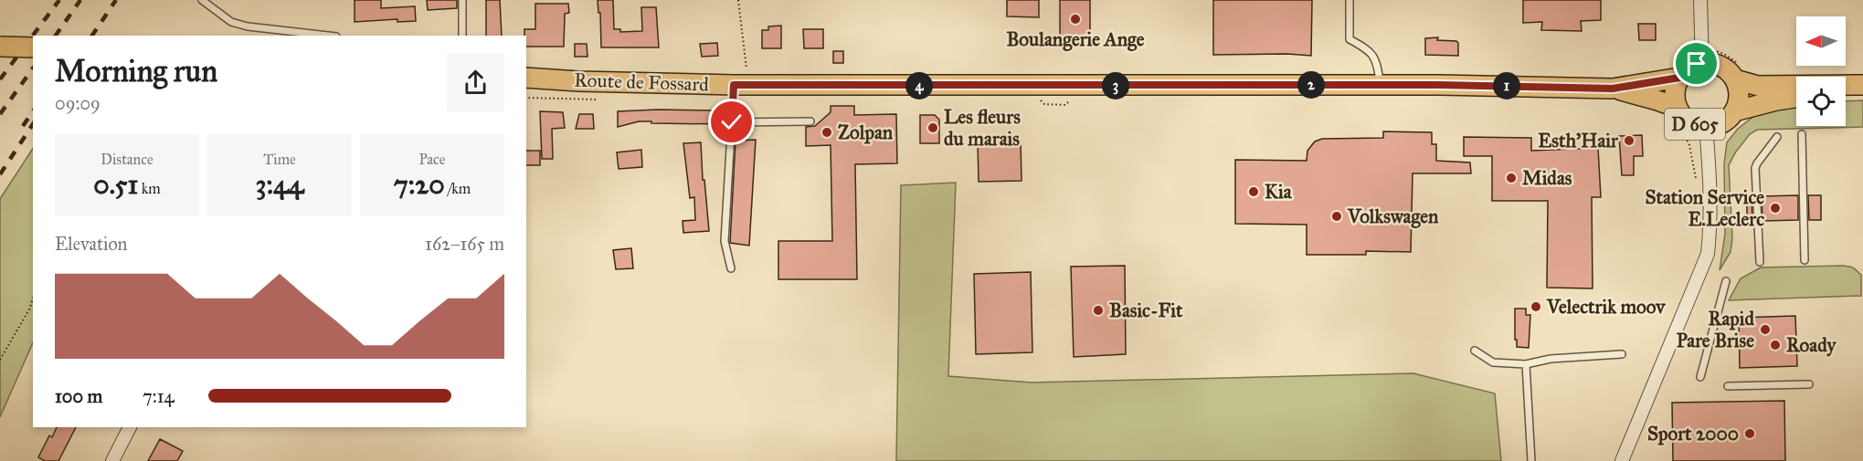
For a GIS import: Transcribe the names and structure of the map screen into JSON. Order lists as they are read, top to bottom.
{
  "streets": {
    "main road": ["Route de Fossard", "D 605"]
  },
  "crossings": [
    ["Route de Fossard", "D 605"]
  ],
  "places": [
    "Boulangerie Ange",
    "Les fleurs du marais",
    "Zolpan",
    "Esth'Hair",
    "Midas",
    "Kia",
    "Station Service E.Leclerc",
    "Volkswagen",
    "Velectrik moov",
    "Basic-Fit",
    "Rapid Pare Brise",
    "Roady",
    "Sport 2000"
  ],
  "north": "left",
  "page": {
    "heading": ["Morning run", "09:09"],
    "pins": [
      "2",
      "1",
      "3",
      "4"
    ],
    "stats": [
      ["Distance", "0.51 km"],
      ["Time", "3:44"],
      ["Pace", "7:20 /km"]
    ],
    "chart": ["Elevation", "162–165 m"],
    "list": [
      {
        "name": "100 m",
        "note": "7:14"
      }
    ]
  }
}
